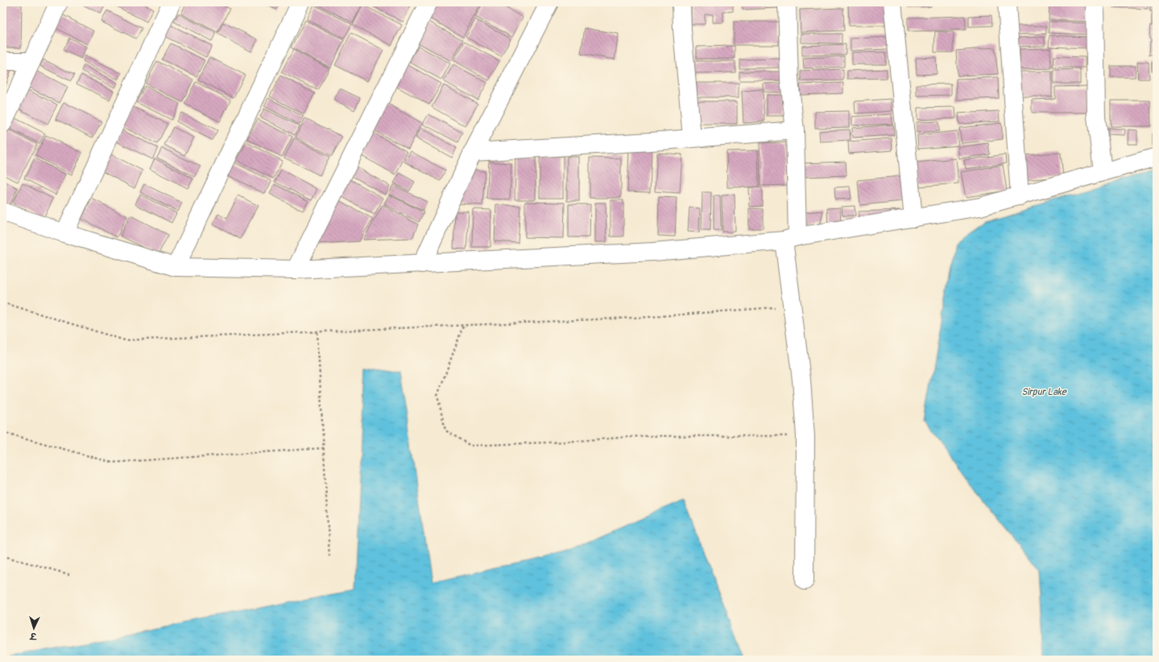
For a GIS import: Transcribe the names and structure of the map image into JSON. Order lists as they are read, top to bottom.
{
  "water": ["Sirpur Lake"],
  "north": "bottom"
}
